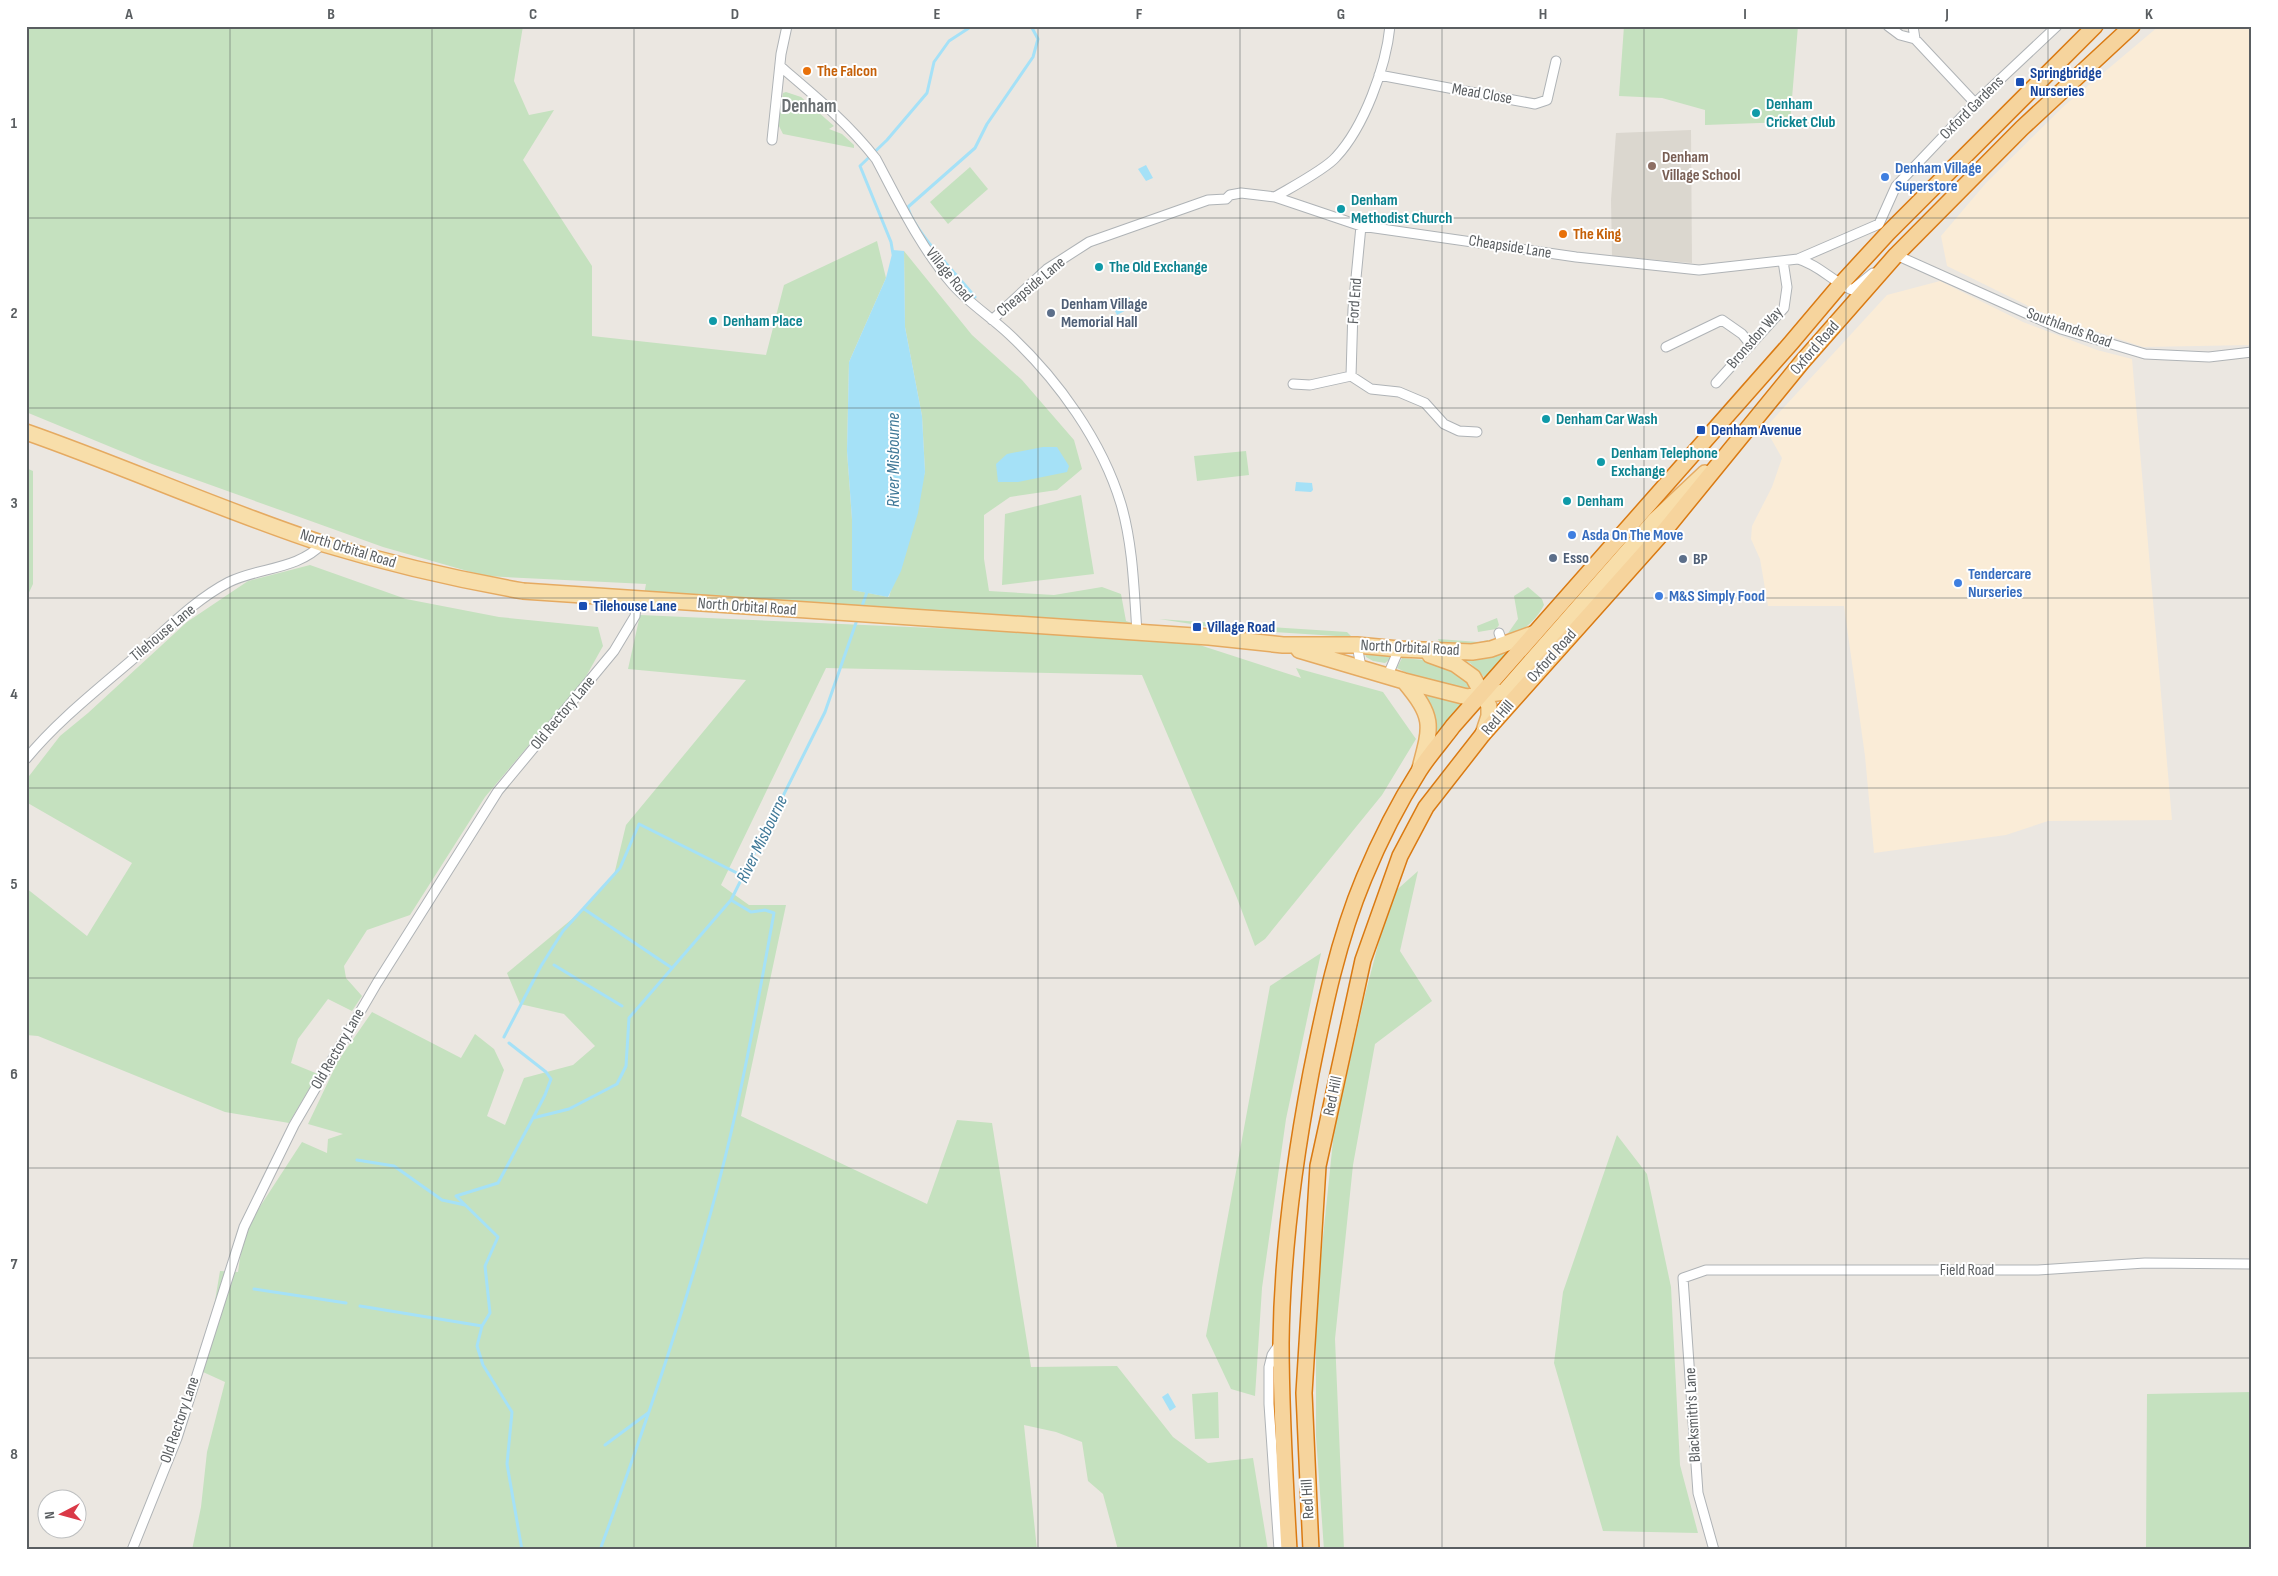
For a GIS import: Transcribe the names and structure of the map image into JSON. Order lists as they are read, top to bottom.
{
  "streets": {
    "highway": ["Oxford Road", "Red Hill"],
    "main road": ["North Orbital Road"],
    "street": [
      "Mead Close",
      "Oxford Gardens",
      "Cheapside Lane",
      "Village Road",
      "Ford End",
      "Southlands Road",
      "Bronsdon Way",
      "Tilehouse Lane",
      "Old Rectory Lane",
      "Field Road",
      "Blacksmith's Lane"
    ]
  },
  "crossings": [
    ["Oxford Gardens", "Cheapside Lane"],
    ["Cheapside Lane", "Village Road"],
    ["Cheapside Lane", "Ford End"],
    ["Cheapside Lane", "Bronsdon Way"],
    ["Village Road", "North Orbital Road"],
    ["Southlands Road", "Oxford Road"],
    ["Oxford Road", "North Orbital Road"],
    ["Oxford Road", "Red Hill"],
    ["North Orbital Road", "Tilehouse Lane"],
    ["North Orbital Road", "Old Rectory Lane"],
    ["North Orbital Road", "Red Hill"],
    ["Field Road", "Blacksmith's Lane"]
  ],
  "districts": ["Denham"],
  "water": ["River Misbourne"],
  "places": {
    "other": [
      "The Falcon",
      "Denham Cricket Club",
      "Denham Village School",
      "Denham Village Superstore",
      "Denham Methodist Church",
      "The King",
      "The Old Exchange",
      "Denham Village Memorial Hall",
      "Denham Place",
      "Denham Car Wash",
      "Denham Telephone Exchange",
      "Denham",
      "Asda On The Move",
      "Esso",
      "BP",
      "Tendercare Nurseries",
      "M&S Simply Food"
    ],
    "transit": [
      "Springbridge Nurseries",
      "Denham Avenue",
      "Tilehouse Lane",
      "Village Road"
    ]
  },
  "north": "left",
  "grid": {
    "columns": [
      "A",
      "B",
      "C",
      "D",
      "E",
      "F",
      "G",
      "H",
      "I",
      "J",
      "K"
    ],
    "rows": [
      "1",
      "2",
      "3",
      "4",
      "5",
      "6",
      "7",
      "8"
    ]
  }
}
